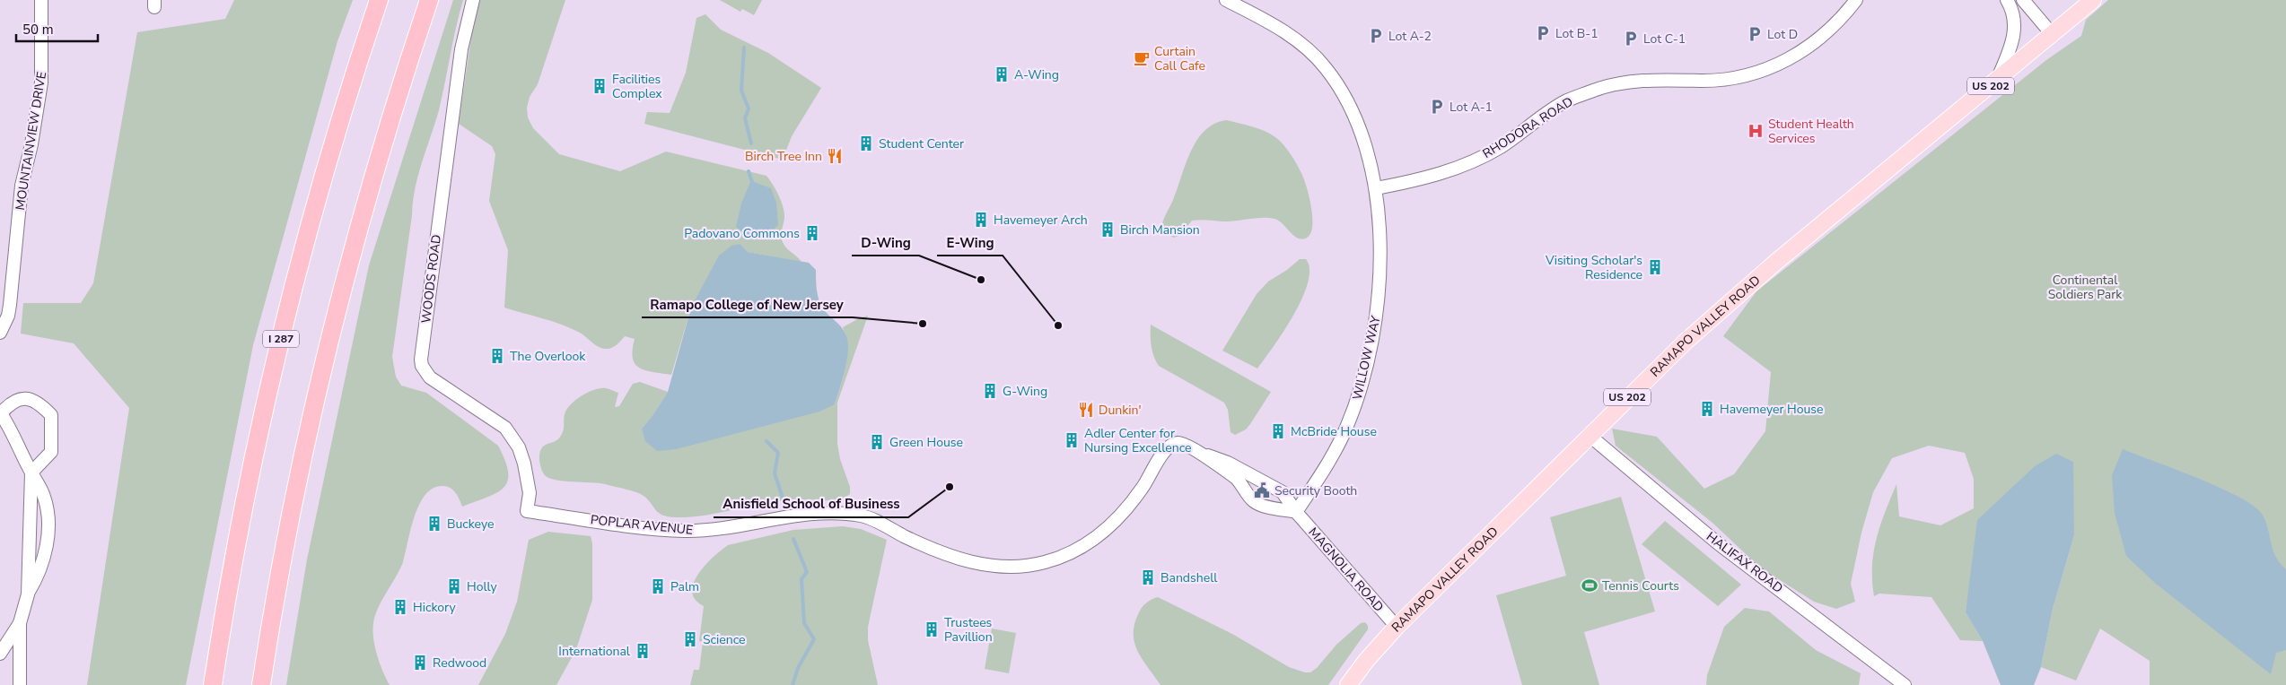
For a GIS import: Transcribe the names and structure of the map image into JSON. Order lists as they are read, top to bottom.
{
  "streets": {
    "highway": ["I 287"],
    "main road": ["US 202", "RAMAPO VALLEY ROAD"],
    "street": [
      "RHODORA ROAD",
      "MOUNTAINVIEW DRIVE",
      "WOODS ROAD",
      "WILLOW WAY",
      "POPLAR AVENUE",
      "HALIFAX ROAD",
      "MAGNOLIA ROAD"
    ]
  },
  "crossings": [
    ["RHODORA ROAD", "WILLOW WAY"],
    ["WOODS ROAD", "POPLAR AVENUE"],
    ["RAMAPO VALLEY ROAD", "HALIFAX ROAD"],
    ["RAMAPO VALLEY ROAD", "MAGNOLIA ROAD"],
    ["WILLOW WAY", "MAGNOLIA ROAD"],
    ["POPLAR AVENUE", "MAGNOLIA ROAD"]
  ],
  "parks": ["Continental Soldiers Park"],
  "places": {
    "parking": [
      "Lot B-1",
      "Lot D",
      "Lot A-2",
      "Lot C-1",
      "Lot A-1"
    ],
    "cafe": ["Curtain Call Cafe"],
    "building": [
      "A-Wing",
      "Facilities Complex",
      "Student Center",
      "Havemeyer Arch",
      "Birch Mansion",
      "Padovano Commons",
      "Visiting Scholar's Residence",
      "The Overlook",
      "G-Wing",
      "Havemeyer House",
      "McBride House",
      "Adler Center for Nursing Excellence",
      "Green House",
      "Buckeye",
      "Bandshell",
      "Holly",
      "Palm",
      "Hickory",
      "Trustees Pavillion",
      "Science",
      "International",
      "Redwood"
    ],
    "hospital": ["Student Health Services"],
    "restaurant": ["Birch Tree Inn", "Dunkin'"],
    "other": [
      "D-Wing",
      "Ramapo College of New Jersey",
      "E-Wing",
      "Anisfield School of Business"
    ],
    "public building": ["Security Booth"],
    "sports": ["Tennis Courts"]
  },
  "scale_bar": "50 m"
}
